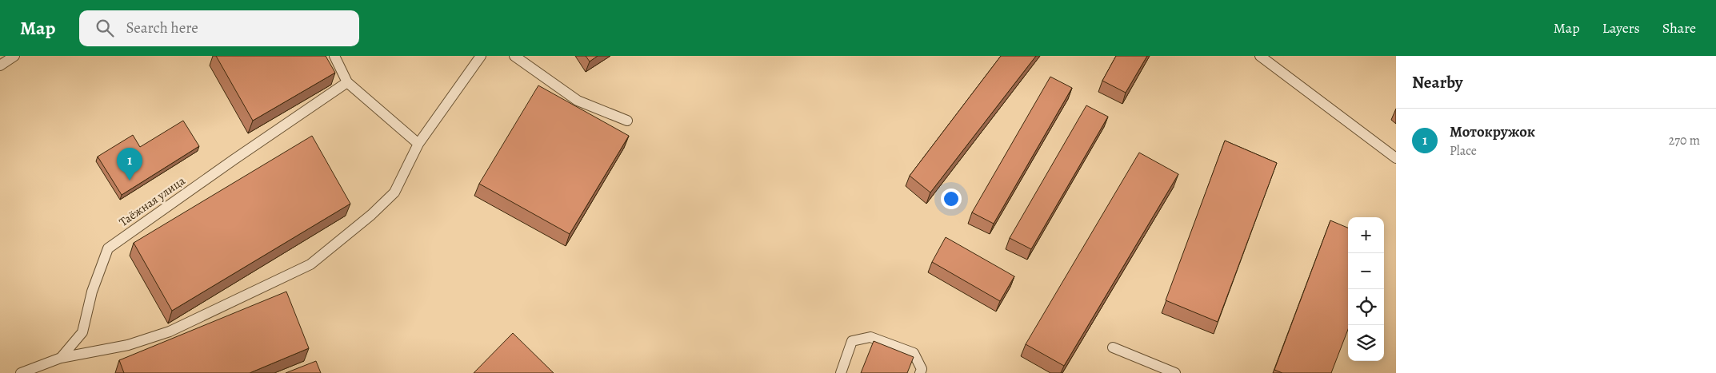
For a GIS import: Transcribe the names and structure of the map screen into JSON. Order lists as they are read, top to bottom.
{
  "streets": {
    "lane": ["Таёжная улица"]
  },
  "page": {
    "header": "Map",
    "search": "Search here",
    "nav": ["Map", "Layers", "Share"],
    "heading": "Nearby",
    "list": [
      {
        "mark": "1",
        "name": "Мотокружок",
        "note": "Place",
        "value": "270 m"
      }
    ],
    "pins": "1",
    "map_buttons": ["+", "−"]
  }
}
